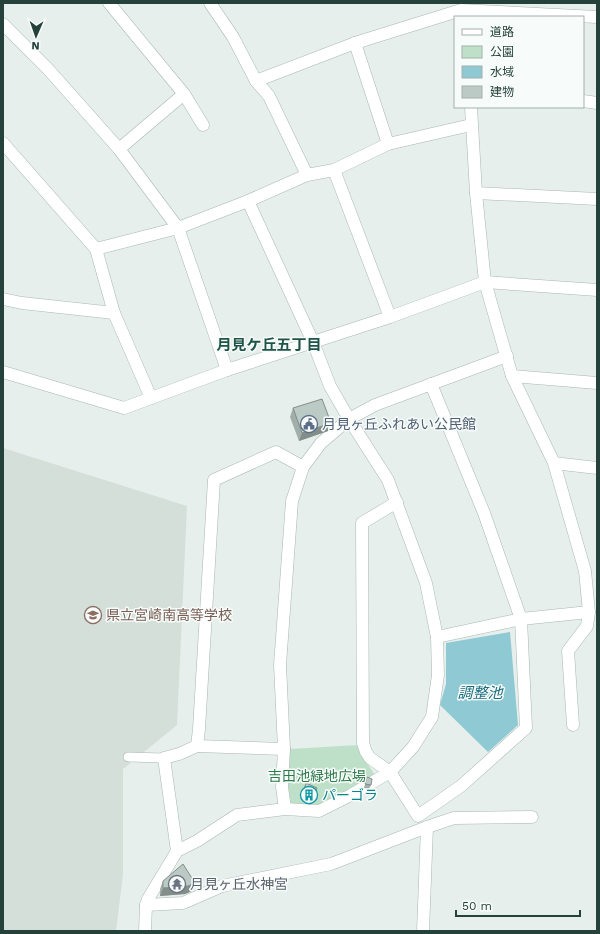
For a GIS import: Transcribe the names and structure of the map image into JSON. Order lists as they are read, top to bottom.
{
  "districts": ["月見ケ丘五丁目"],
  "water": ["調整池"],
  "parks": ["吉田池緑地広場"],
  "places": {
    "public building": ["月見ヶ丘ふれあい公民館"],
    "school or university": ["県立宮崎南高等学校"],
    "building": ["パーゴラ"],
    "temple": ["月見ヶ丘水神宮"]
  },
  "legend": [
    "道路",
    "公園",
    "水域",
    "建物"
  ],
  "scale_bar": "50 m",
  "north": "bottom"
}
